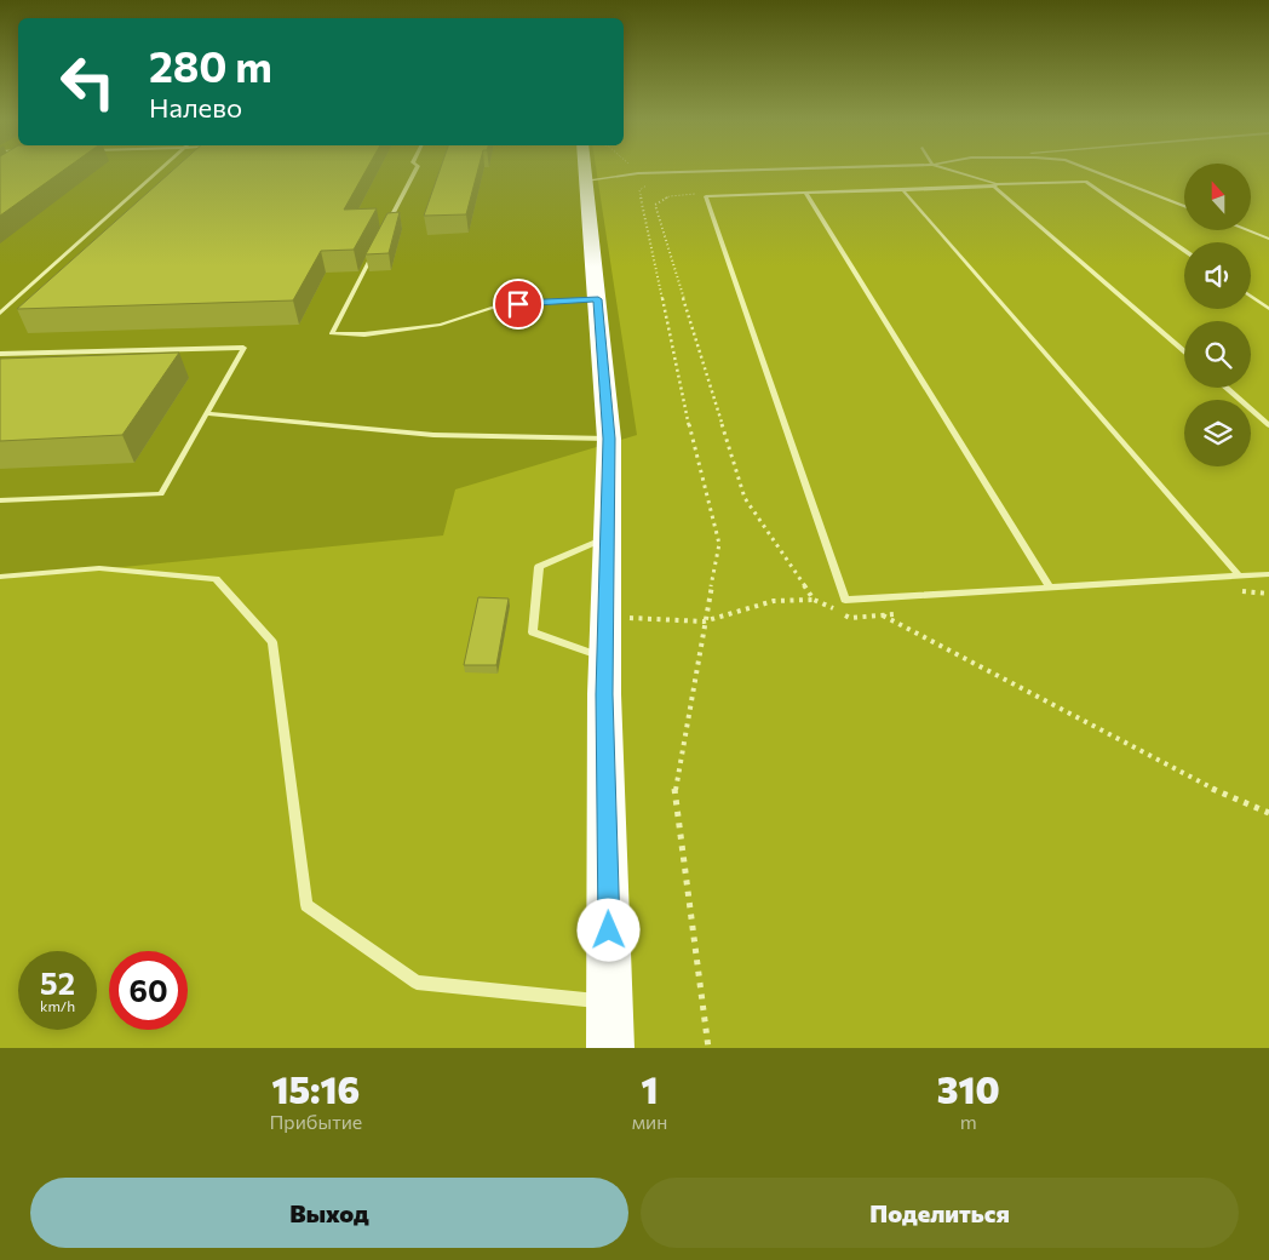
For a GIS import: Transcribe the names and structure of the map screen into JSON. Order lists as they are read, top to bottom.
{
  "north": "top",
  "page": {
    "turn": ["280 m", "Налево"],
    "speed": "52 km/h",
    "limit": "60",
    "eta": [
      "15:16",
      "Прибытие",
      "1",
      "мин",
      "310",
      "m"
    ],
    "buttons": ["Выход", "Поделиться"]
  }
}
